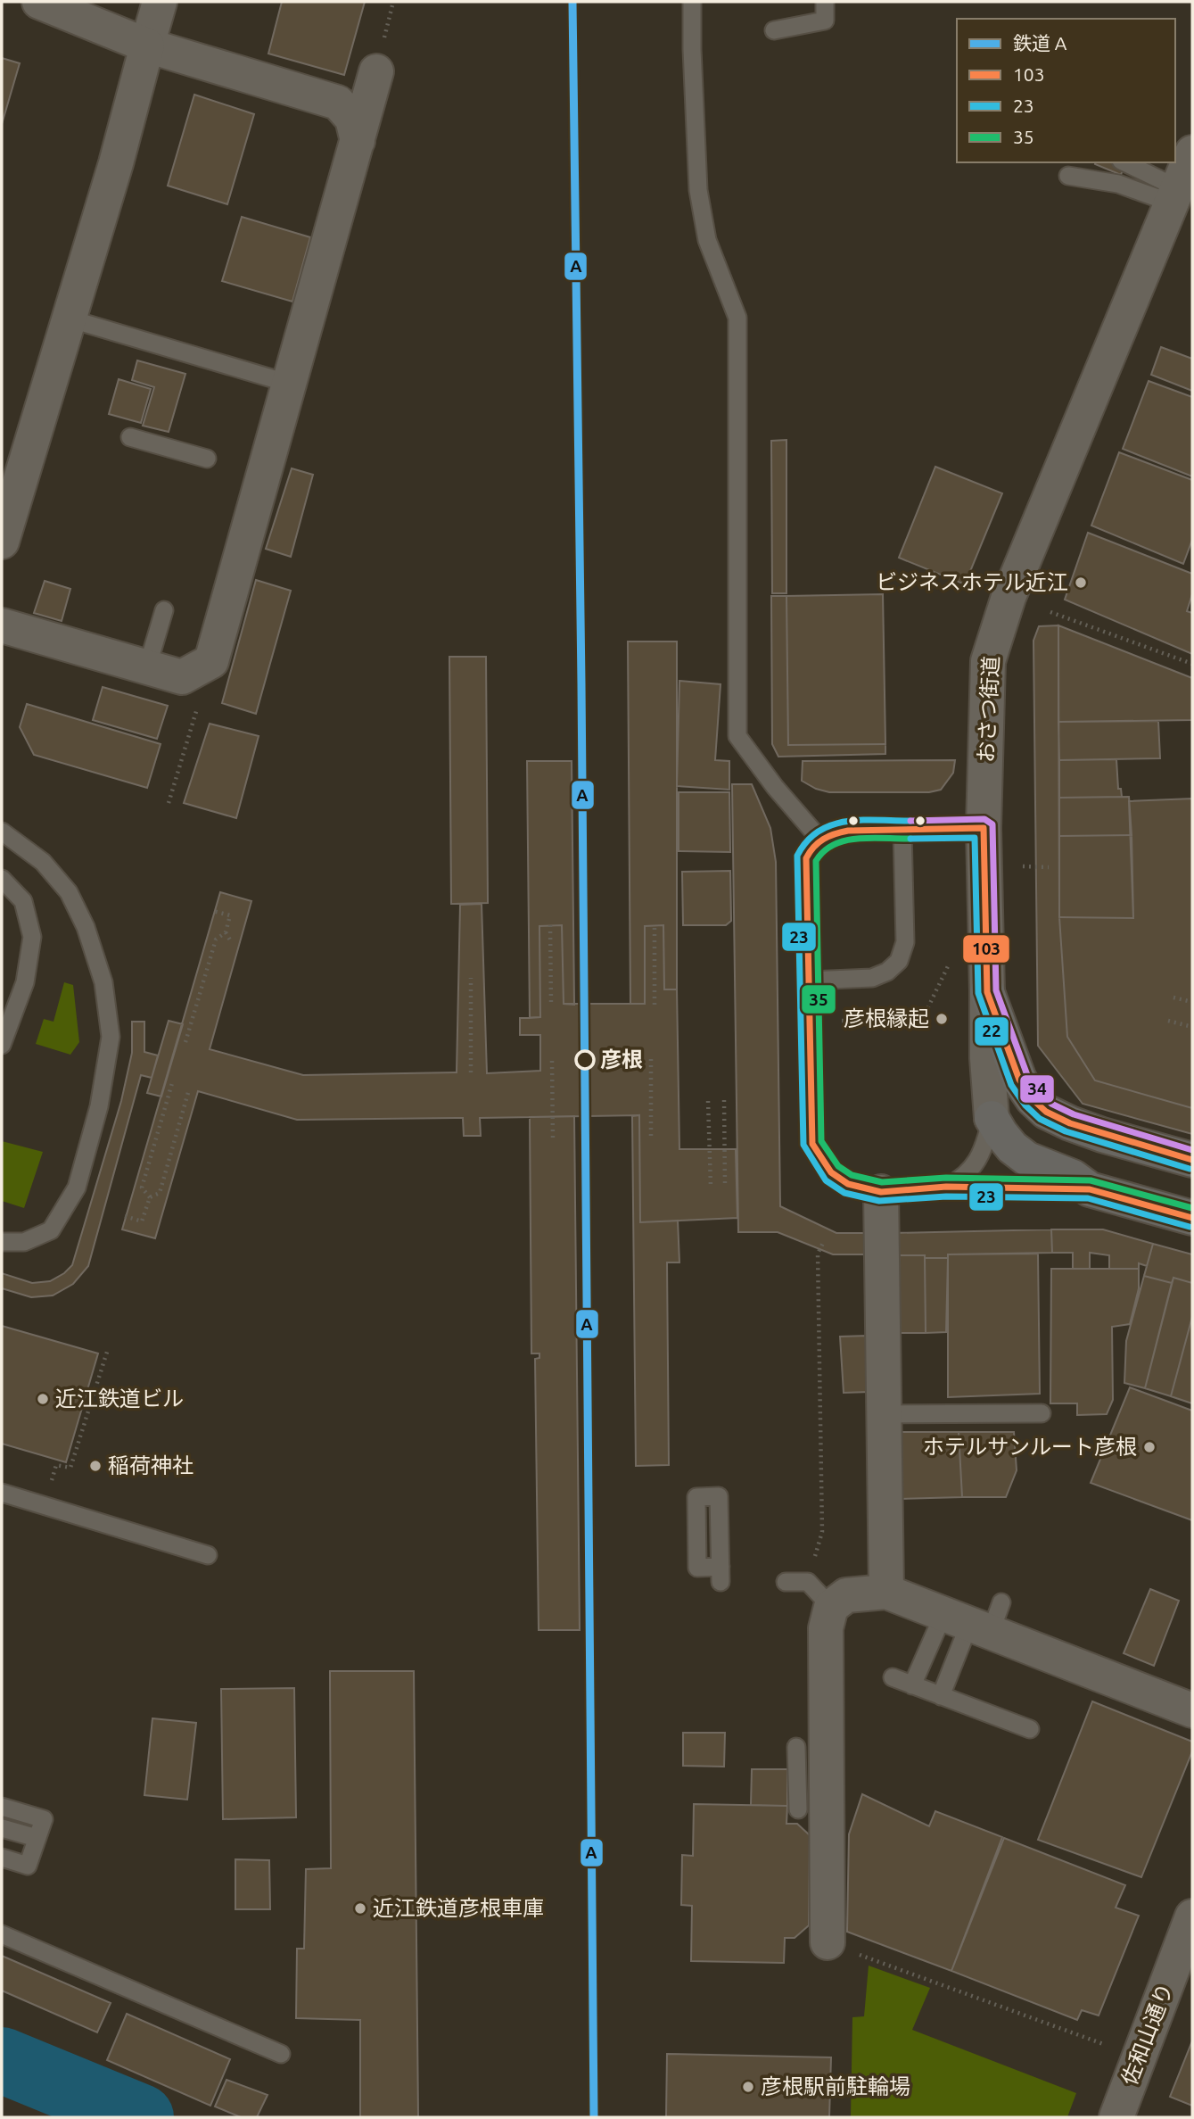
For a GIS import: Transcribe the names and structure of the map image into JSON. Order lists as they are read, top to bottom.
{
  "streets": {
    "street": ["おさつ街道", "佐和山通り"]
  },
  "places": [
    "ビジネスホテル近江",
    "彦根縁起",
    "彦根",
    "近江鉄道ビル",
    "ホテルサンルート彦根",
    "稲荷神社",
    "近江鉄道彦根車庫",
    "彦根駅前駐輪場"
  ],
  "lines": [
    "rail line A",
    "transit line 34",
    "transit line 23",
    "transit line 103",
    "transit line 35",
    "transit line 22"
  ],
  "legend": [
    "鉄道 A",
    "103",
    "23",
    "35"
  ]
}
